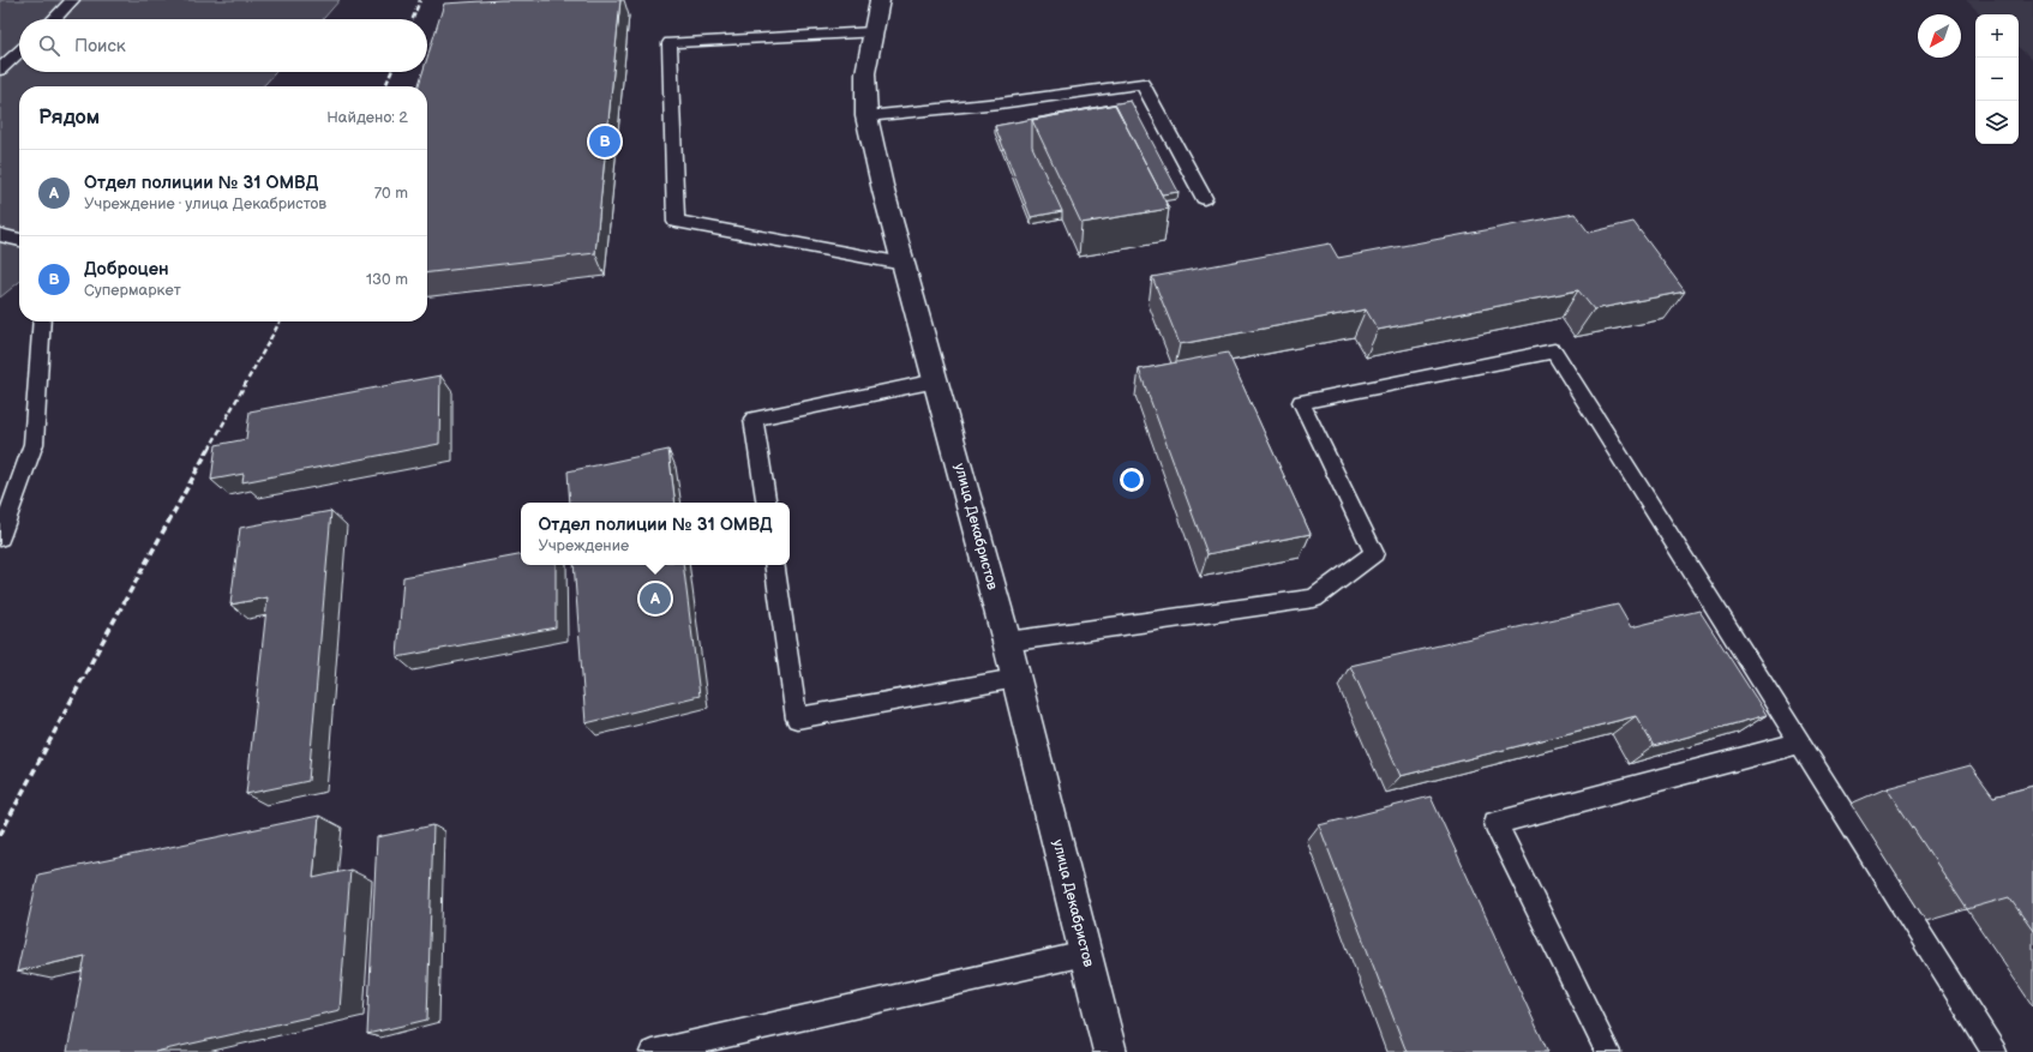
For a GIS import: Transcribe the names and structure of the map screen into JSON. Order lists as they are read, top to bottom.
{
  "streets": {
    "main road": ["улица Декабристов"]
  },
  "north": "bottom left",
  "page": {
    "map_buttons": ["+", "−"],
    "search": "Поиск",
    "heading": ["Рядом", "Найдено: 2"],
    "pins": ["B", "A"],
    "list": [
      {
        "mark": "A",
        "name": "Отдел полиции № 31 ОМВД",
        "note": "Учреждение · улица Декабристов",
        "value": "70 m"
      },
      {
        "mark": "B",
        "name": "Доброцен",
        "note": "Супермаркет",
        "value": "130 m"
      }
    ],
    "popup": ["Отдел полиции № 31 ОМВД", "Учреждение"]
  }
}
